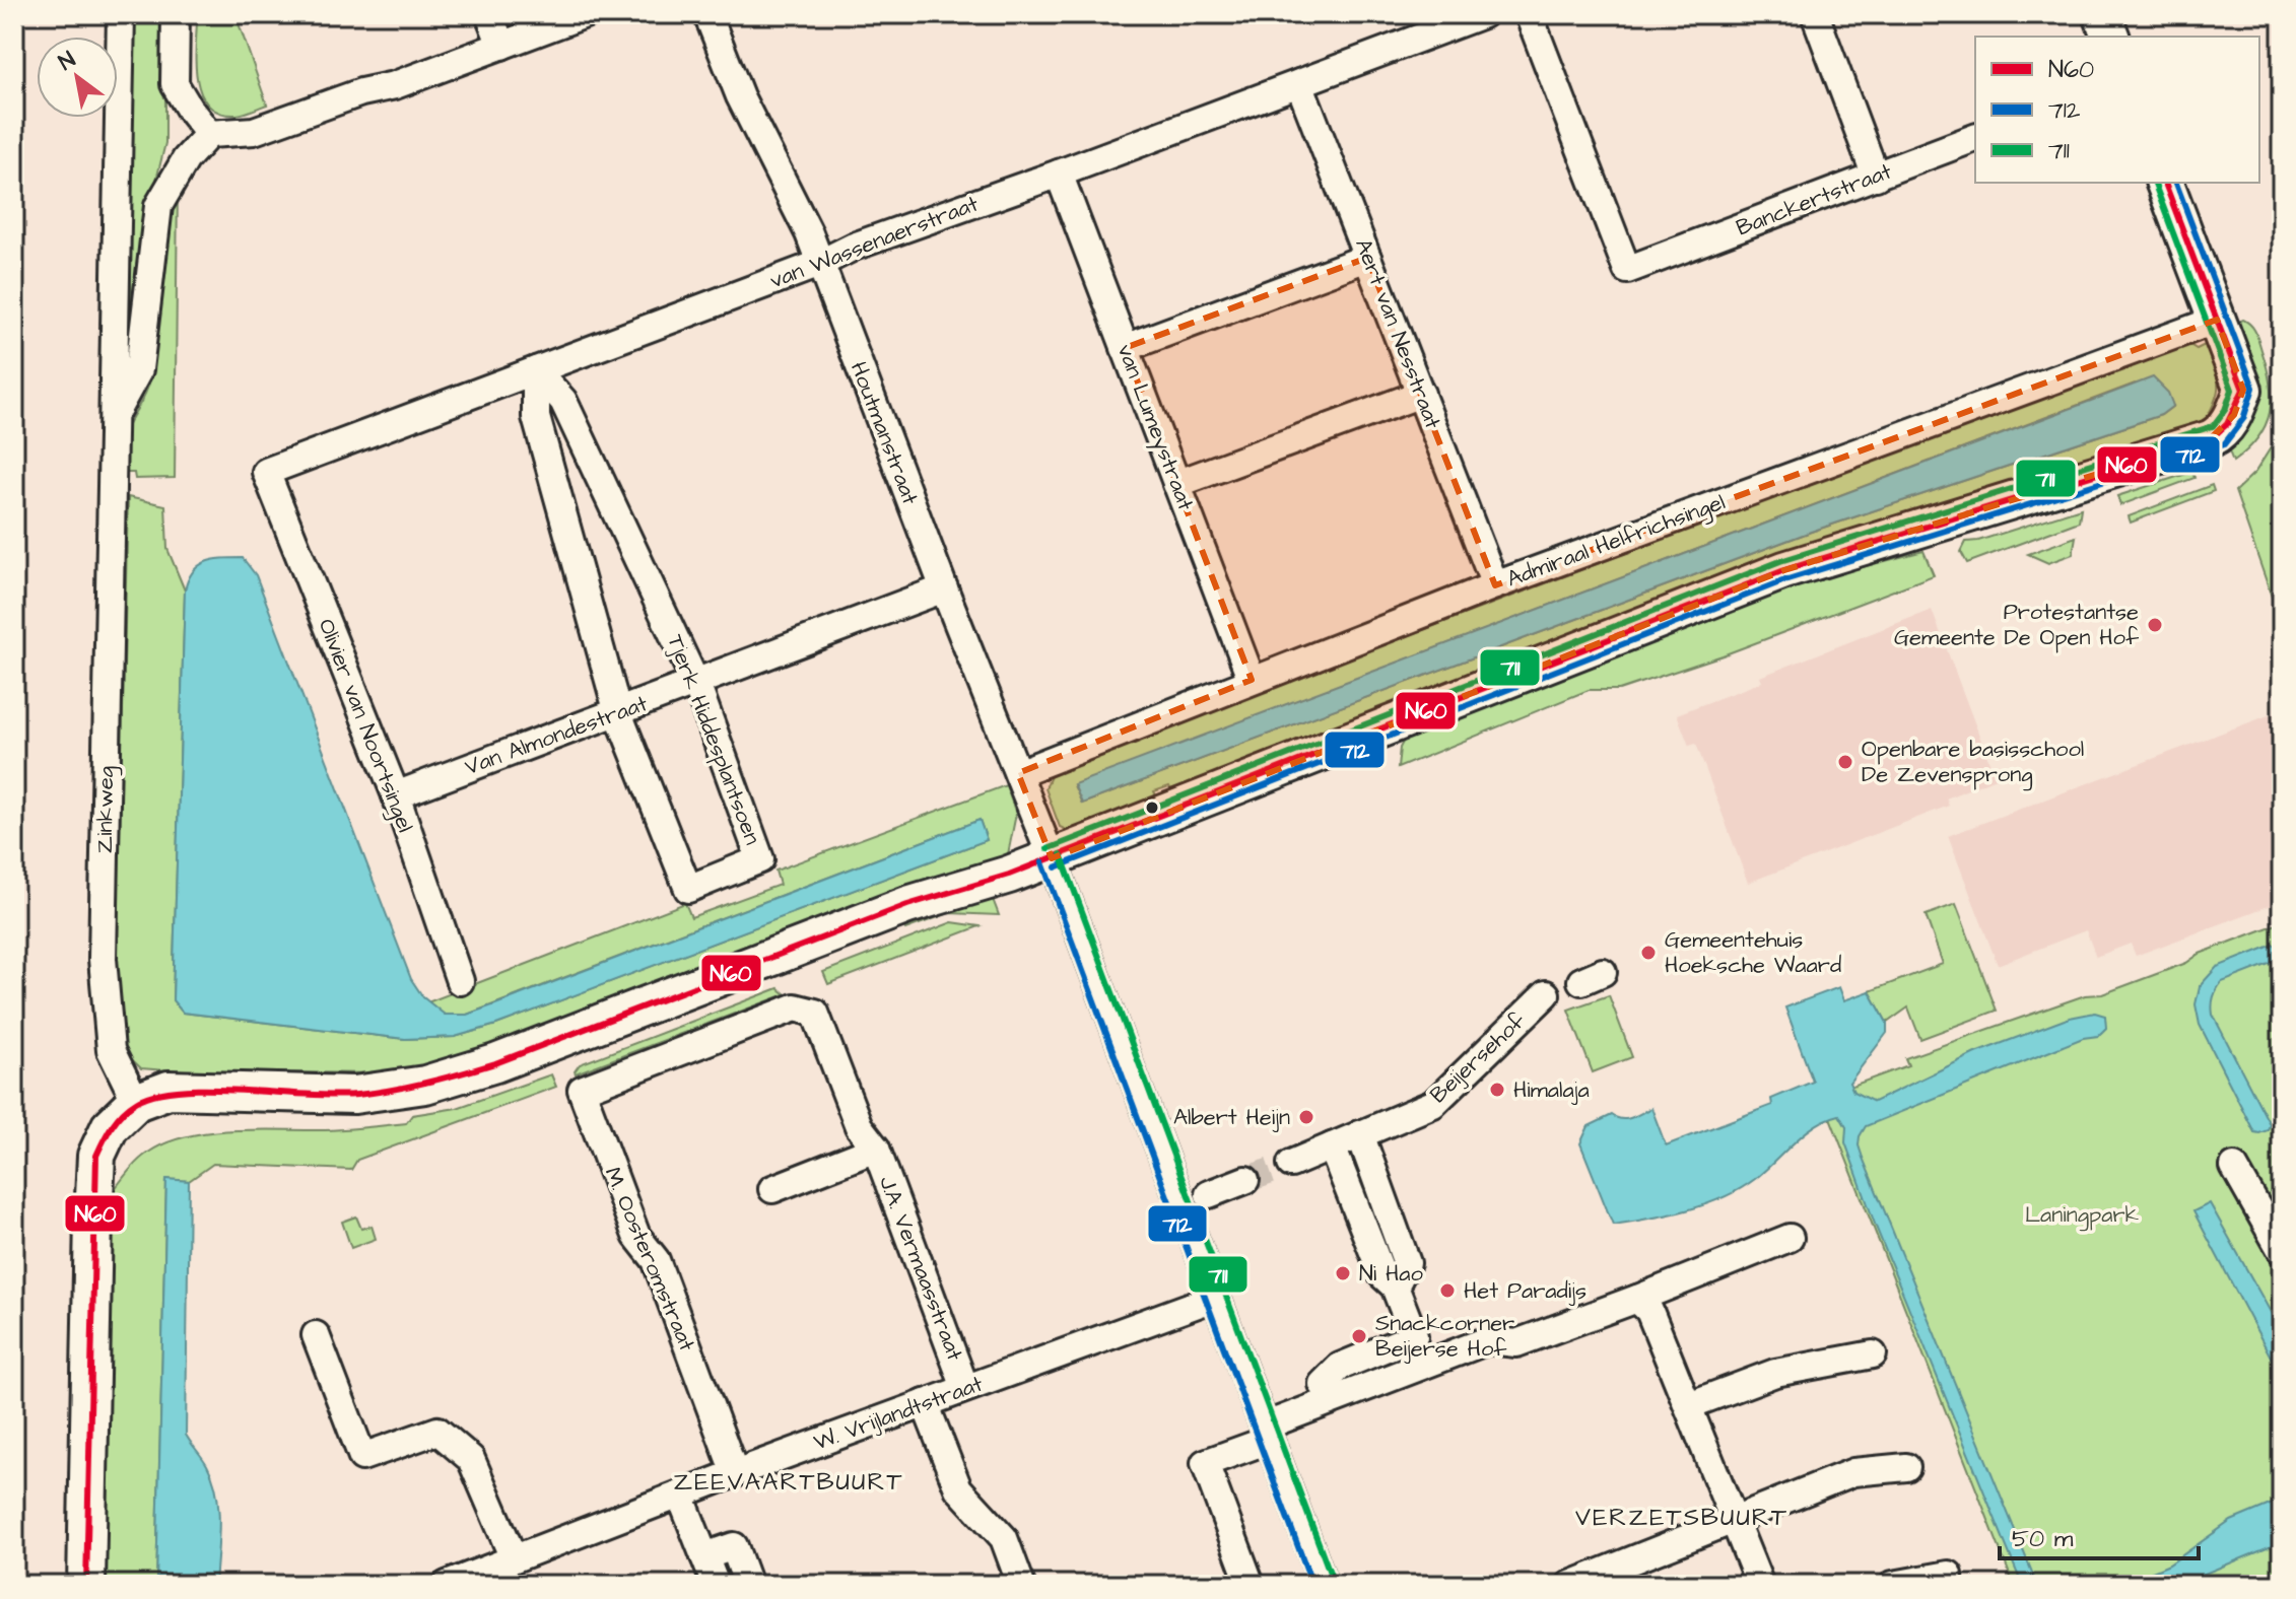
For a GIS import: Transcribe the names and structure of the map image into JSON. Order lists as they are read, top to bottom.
{
  "streets": {
    "street": [
      "Banckertstraat",
      "van Wassenaerstraat",
      "Aert van Nesstraat",
      "van Lumeystraat",
      "Houtmanstraat",
      "Admiraal Helfrichsingel",
      "Olivier van Noortsingel",
      "Van Almondestraat",
      "Tjerk Hiddesplantsoen",
      "Zinkweg",
      "Beijersehof",
      "M. Oosteromstraat",
      "J.A. Vermaasstraat",
      "W. Vrijlandtstraat"
    ]
  },
  "crossings": [
    ["van Wassenaerstraat", "Aert van Nesstraat"],
    ["van Wassenaerstraat", "van Lumeystraat"],
    ["van Wassenaerstraat", "Houtmanstraat"],
    ["van Wassenaerstraat", "Olivier van Noortsingel"],
    ["van Wassenaerstraat", "Tjerk Hiddesplantsoen"],
    ["Aert van Nesstraat", "Admiraal Helfrichsingel"],
    ["van Lumeystraat", "Admiraal Helfrichsingel"],
    ["Houtmanstraat", "Admiraal Helfrichsingel"],
    ["Houtmanstraat", "Van Almondestraat"],
    ["Houtmanstraat", "W. Vrijlandtstraat"],
    ["Olivier van Noortsingel", "Van Almondestraat"],
    ["Van Almondestraat", "Tjerk Hiddesplantsoen"],
    ["M. Oosteromstraat", "J.A. Vermaasstraat"],
    ["M. Oosteromstraat", "W. Vrijlandtstraat"],
    ["J.A. Vermaasstraat", "W. Vrijlandtstraat"]
  ],
  "districts": ["ZEEVAARTBUURT", "VERZETSBUURT"],
  "parks": ["Laningpark"],
  "places": [
    "Protestantse Gemeente De Open Hof",
    "Openbare basisschool De Zevensprong",
    "Gemeentehuis Hoeksche Waard",
    "Himalaja",
    "Albert Heijn",
    "Ni Hao",
    "Het Paradijs",
    "Snackcorner Beijerse Hof"
  ],
  "lines": ["transit line N60", "transit line 712", "transit line 711"],
  "legend": ["N60", "712", "711"],
  "scale_bar": "50 m",
  "north": "top left"
}
